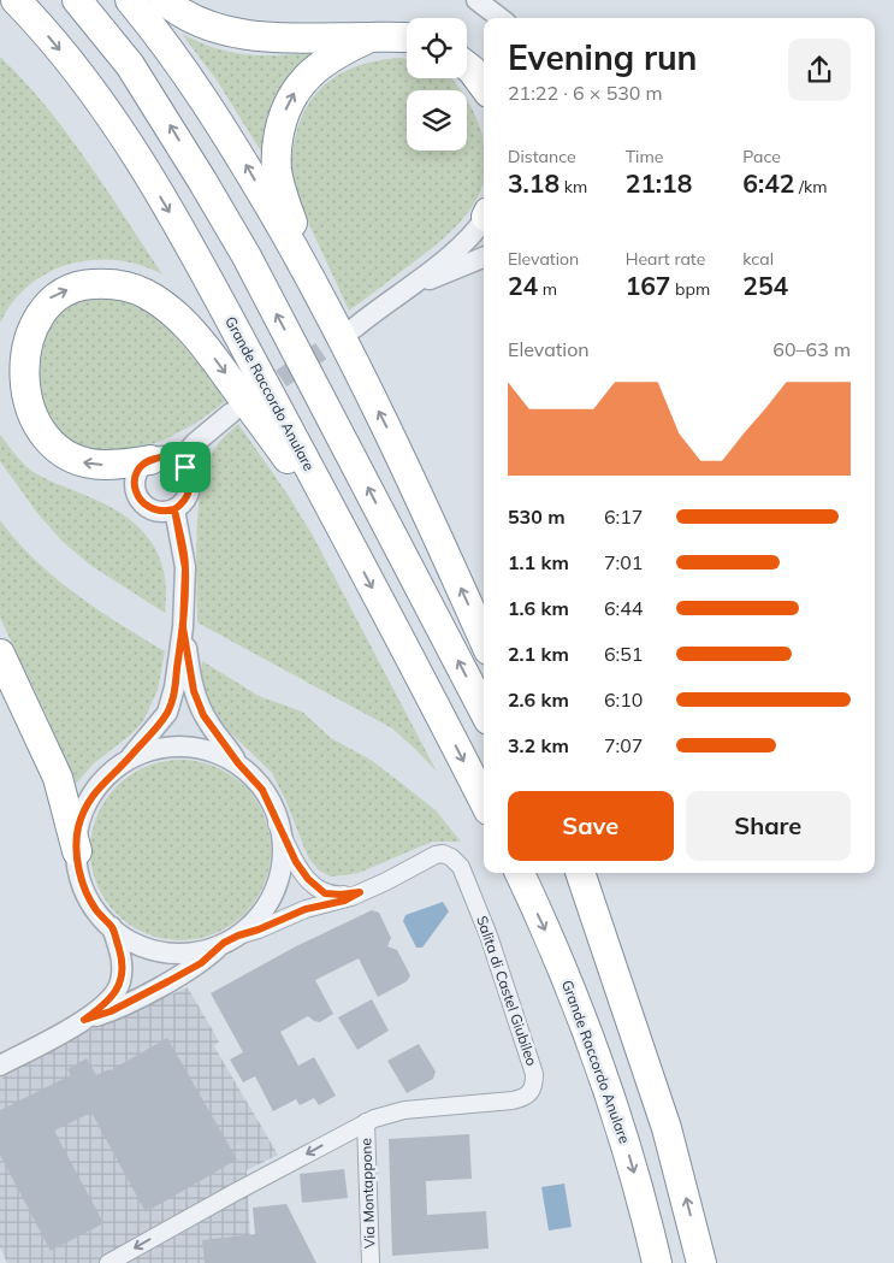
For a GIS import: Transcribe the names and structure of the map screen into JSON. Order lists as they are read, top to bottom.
{
  "streets": {
    "highway": ["Grande Raccordo Anulare"],
    "street": ["Salita di Castel Giubileo", "Via Montappone"]
  },
  "crossings": [
    ["Salita di Castel Giubileo", "Via Montappone"]
  ],
  "page": {
    "heading": ["Evening run", "21:22 · 6 × 530 m"],
    "stats": [
      ["Distance", "3.18 km"],
      ["Time", "21:18"],
      ["Pace", "6:42 /km"],
      ["Elevation", "24 m"],
      ["Heart rate", "167 bpm"],
      ["kcal", "254"]
    ],
    "chart": ["Elevation", "60–63 m"],
    "list": [
      {
        "name": "530 m",
        "note": "6:17"
      },
      {
        "name": "1.1 km",
        "note": "7:01"
      },
      {
        "name": "1.6 km",
        "note": "6:44"
      },
      {
        "name": "2.1 km",
        "note": "6:51"
      },
      {
        "name": "2.6 km",
        "note": "6:10"
      },
      {
        "name": "3.2 km",
        "note": "7:07"
      }
    ],
    "buttons": ["Save", "Share"]
  }
}
